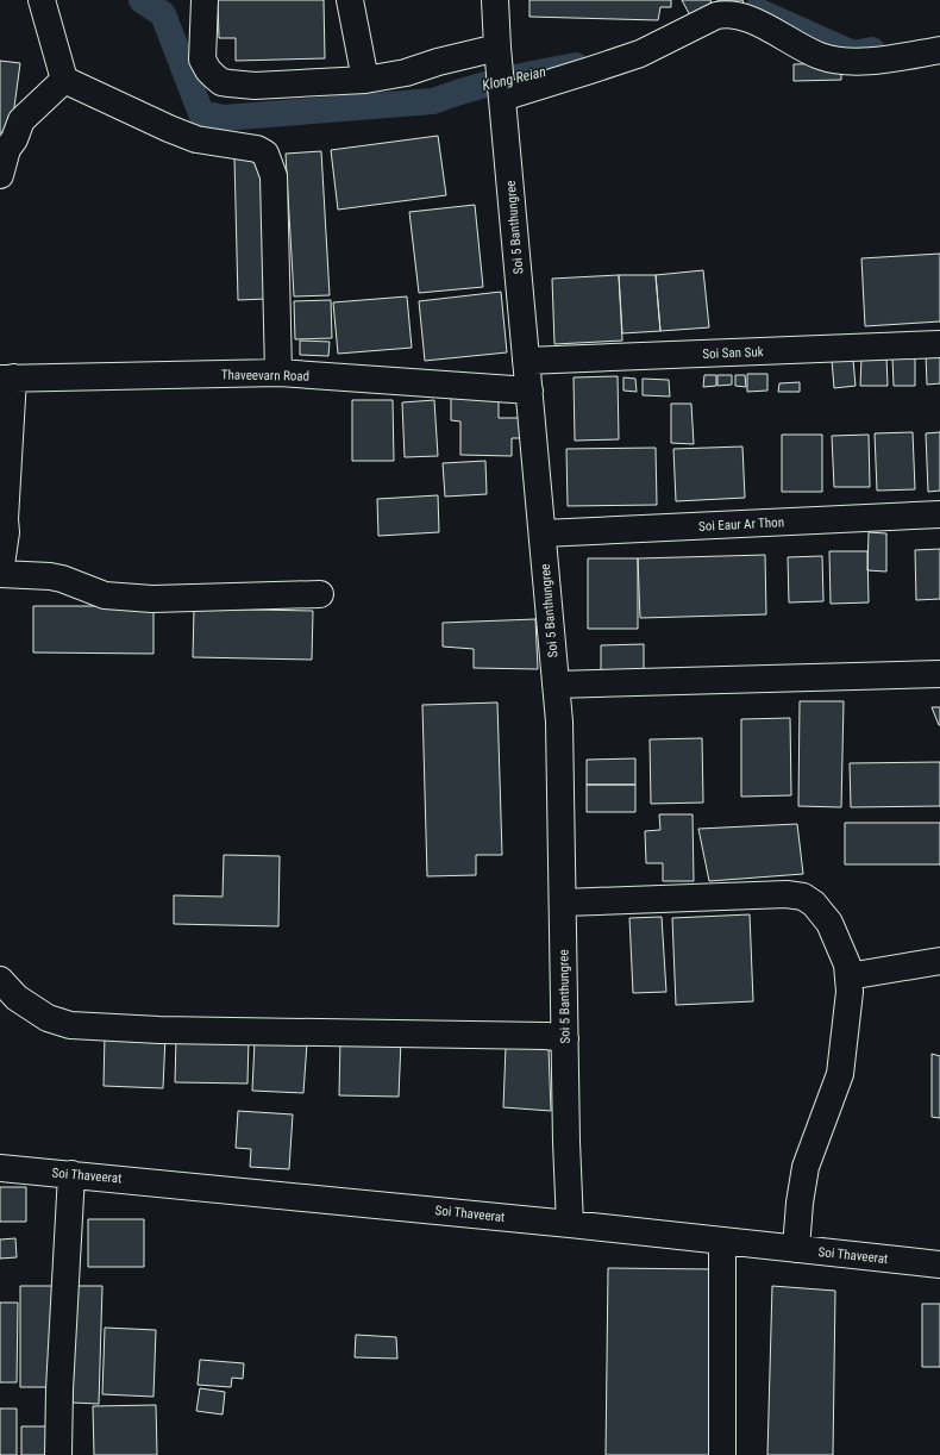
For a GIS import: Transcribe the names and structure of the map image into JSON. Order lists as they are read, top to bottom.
{
  "streets": {
    "street": [
      "Soi 5 Banthungree",
      "Soi San Suk",
      "Thaveevarn Road",
      "Soi Eaur Ar Thon",
      "Soi Thaveerat"
    ]
  },
  "crossings": [
    ["Soi 5 Banthungree", "Soi San Suk"],
    ["Soi 5 Banthungree", "Thaveevarn Road"],
    ["Soi 5 Banthungree", "Soi Eaur Ar Thon"],
    ["Soi 5 Banthungree", "Soi Thaveerat"]
  ],
  "water": ["Klong Reian"]
}
